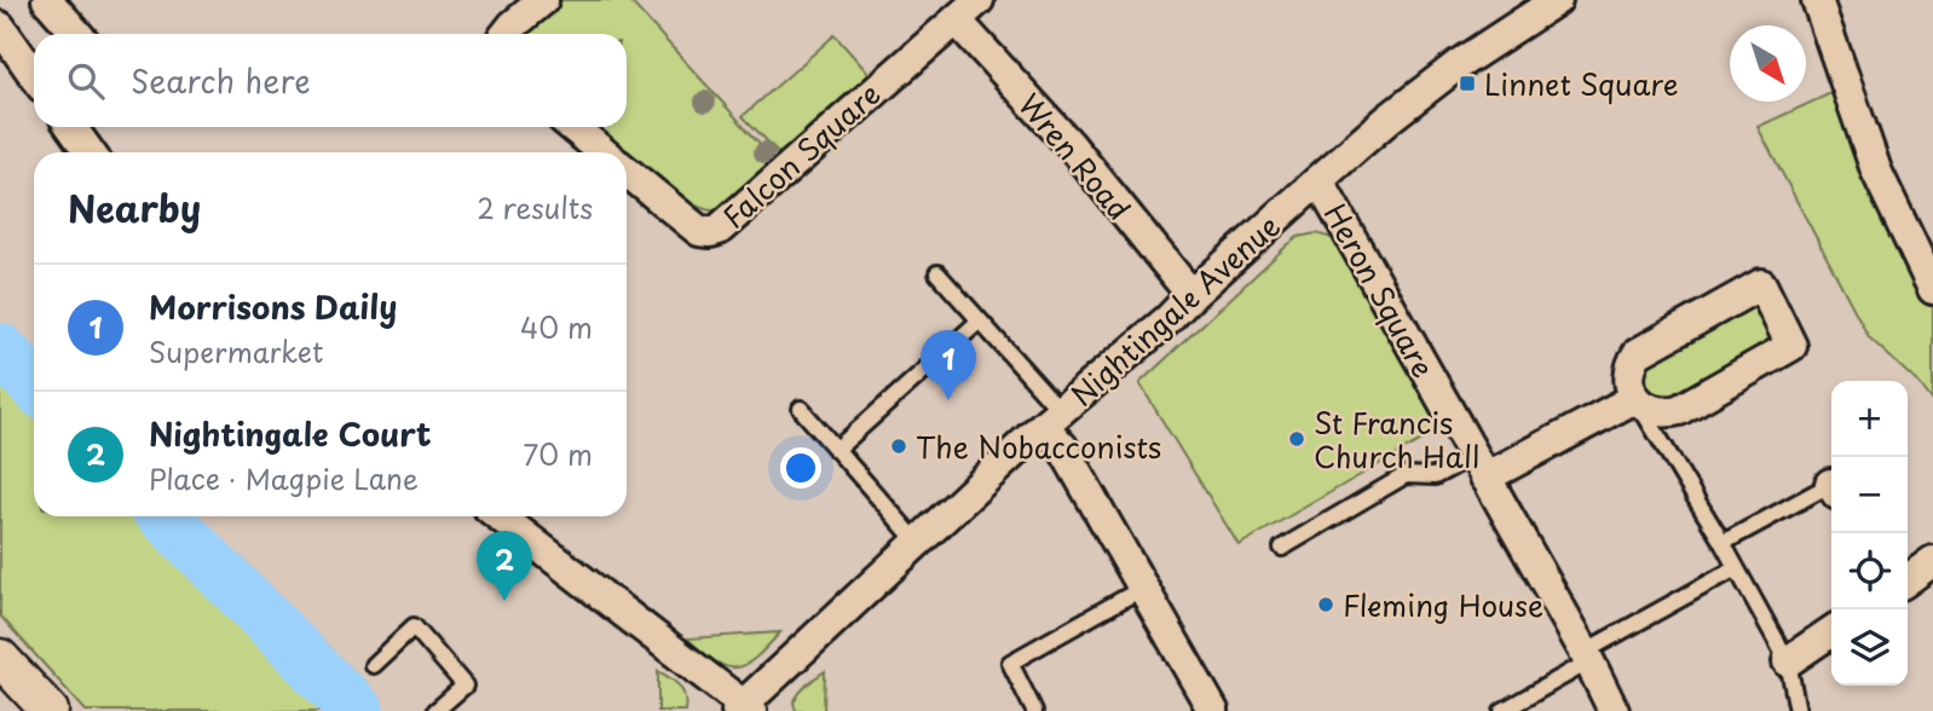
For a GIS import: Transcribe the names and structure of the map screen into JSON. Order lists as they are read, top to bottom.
{
  "streets": {
    "street": [
      "Falcon Square",
      "Wren Road",
      "Heron Square",
      "Nightingale Avenue"
    ]
  },
  "crossings": [
    ["Falcon Square", "Wren Road"],
    ["Wren Road", "Nightingale Avenue"],
    ["Heron Square", "Nightingale Avenue"]
  ],
  "places": {
    "transit": ["Linnet Square"],
    "other": ["St Francis Church Hall", "The Nobacconists", "Fleming House"]
  },
  "north": "bottom right",
  "page": {
    "search": "Search here",
    "heading": ["Nearby", "2 results"],
    "list": [
      {
        "mark": "1",
        "name": "Morrisons Daily",
        "note": "Supermarket",
        "value": "40 m"
      },
      {
        "mark": "2",
        "name": "Nightingale Court",
        "note": "Place · Magpie Lane",
        "value": "70 m"
      }
    ],
    "pins": ["1", "2"],
    "map_buttons": ["+", "−"]
  }
}
